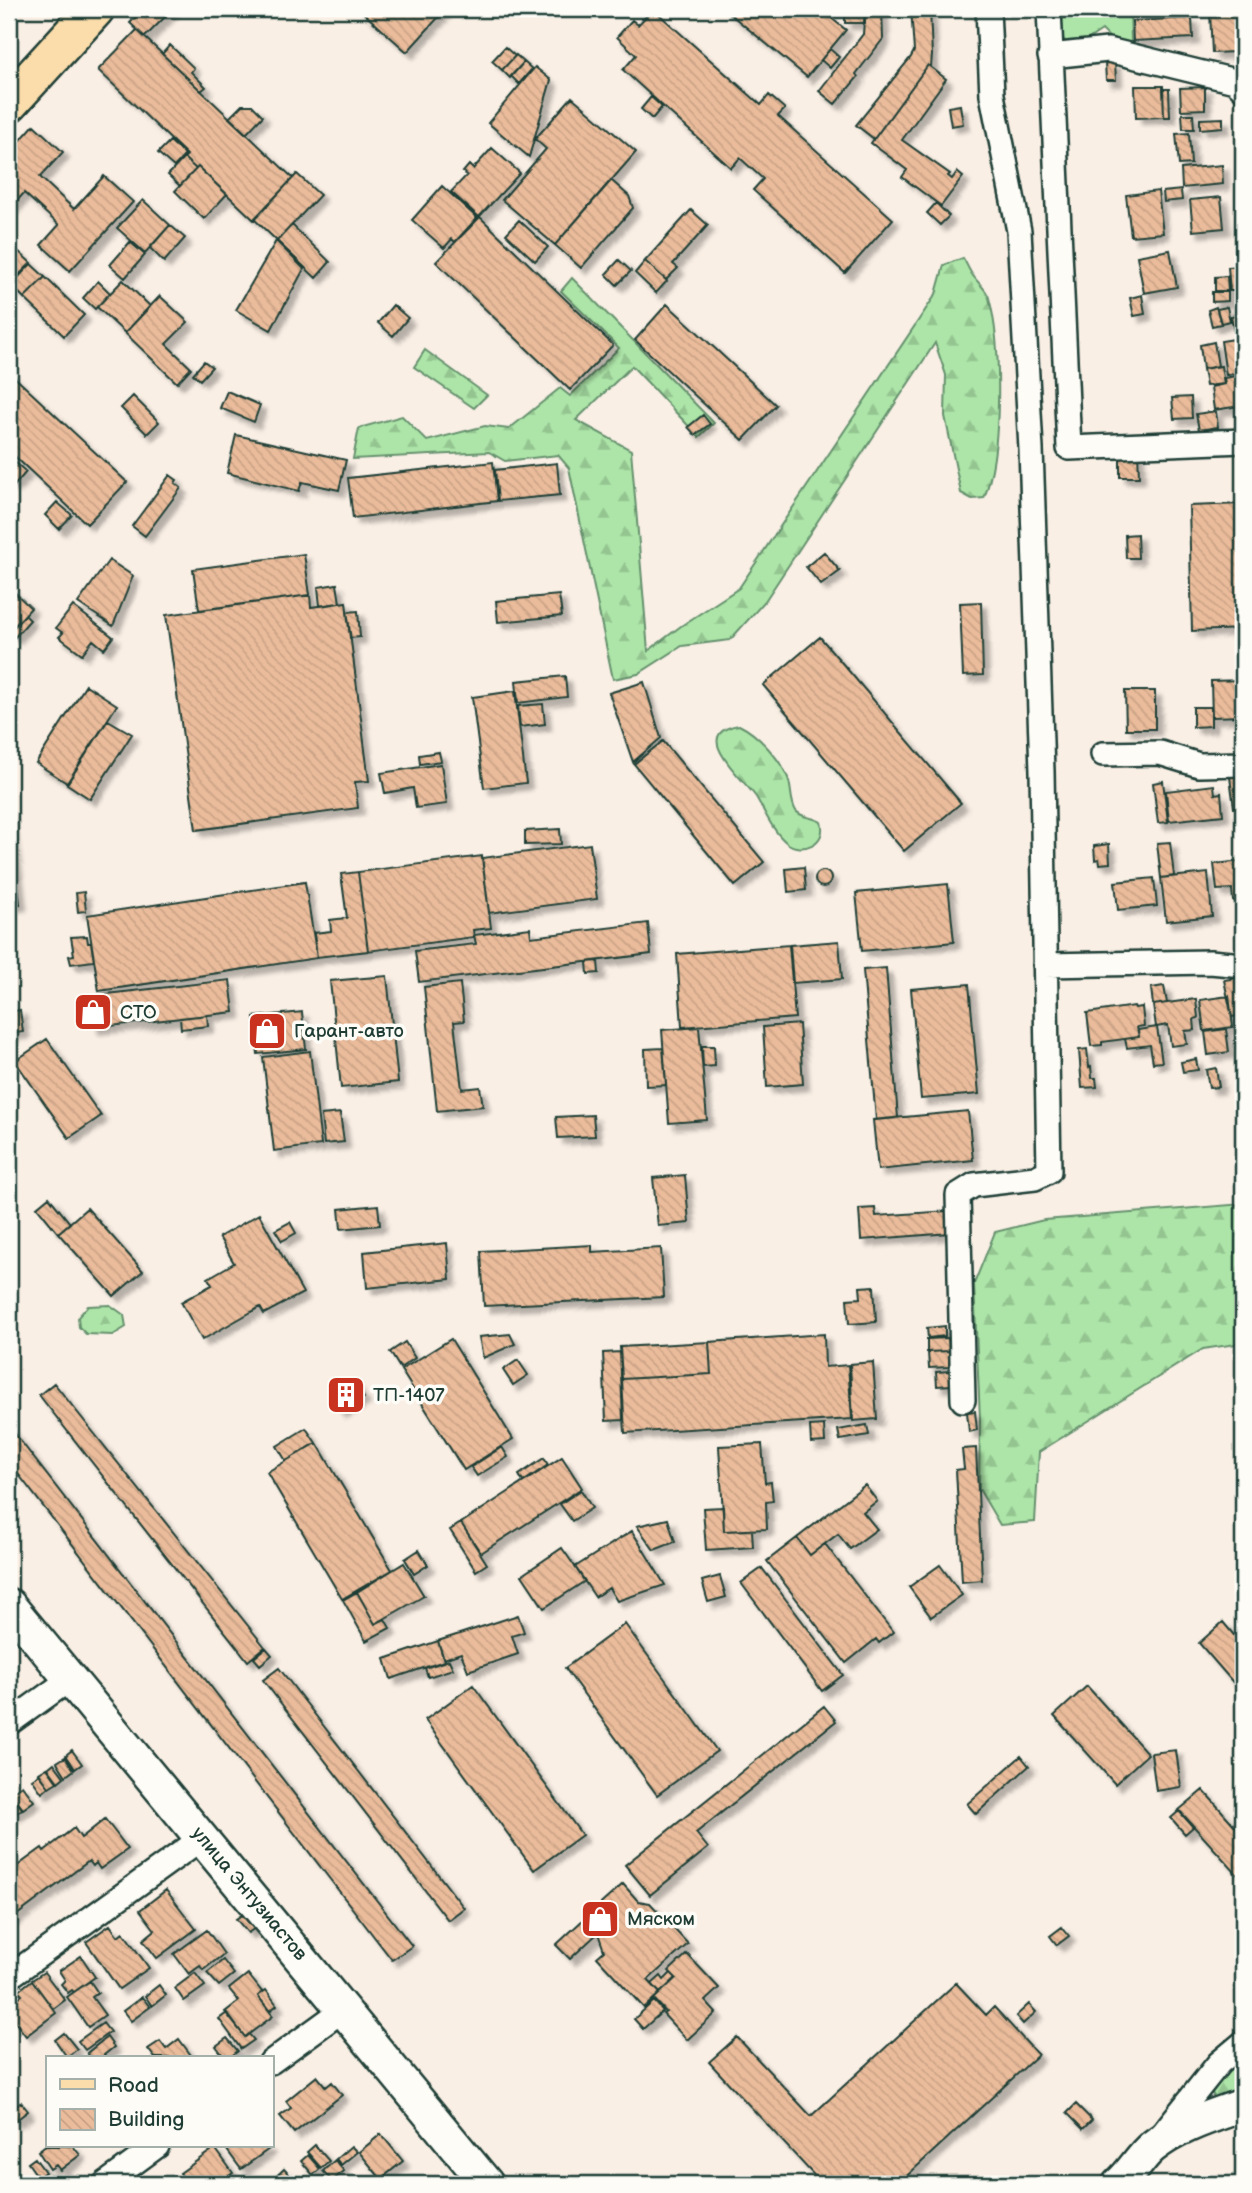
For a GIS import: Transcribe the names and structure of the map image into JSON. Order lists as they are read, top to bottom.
{
  "streets": {
    "street": ["улица Энтузиастов"]
  },
  "places": {
    "shop": ["СТО", "Гарант-авто", "Мяском"],
    "building": ["ТП-1407"]
  },
  "legend": ["Road", "Building"]
}
